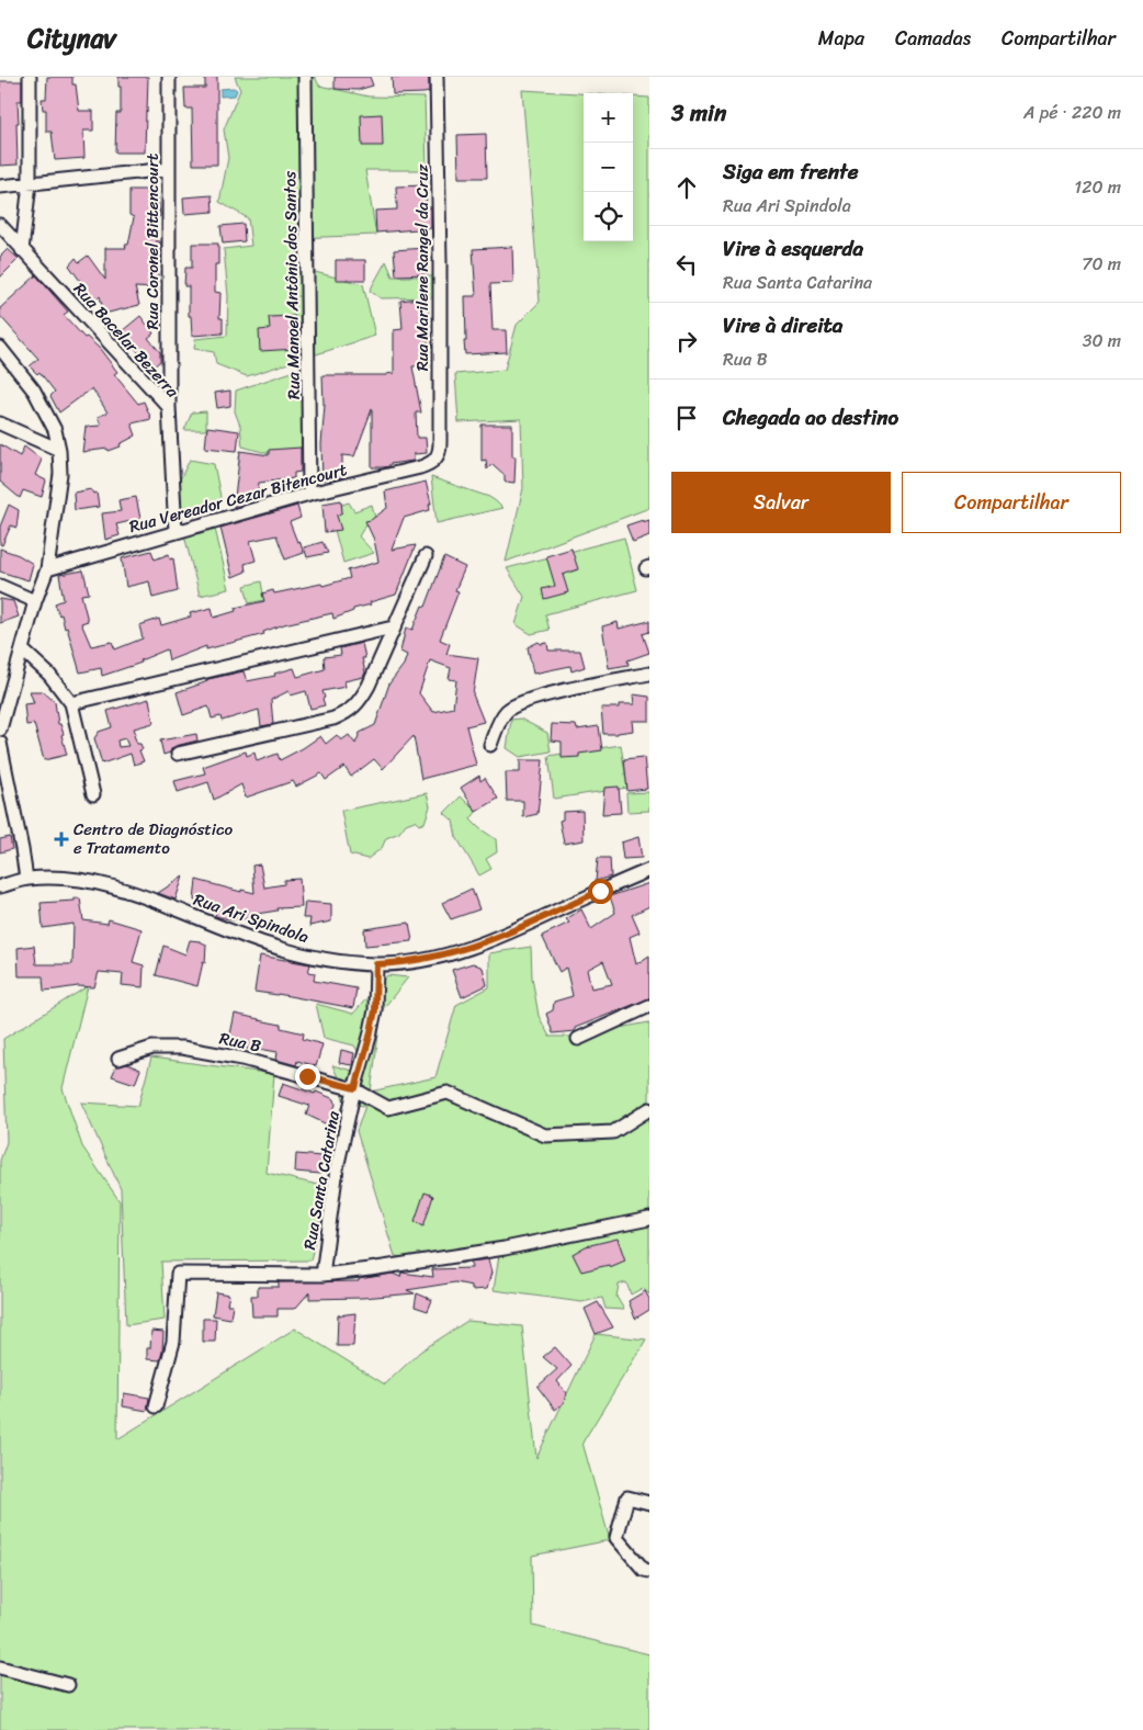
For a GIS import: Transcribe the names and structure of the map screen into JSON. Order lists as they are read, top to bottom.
{
  "streets": {
    "street": [
      "Rua Coronel Bittencourt",
      "Rua Marilene Rangel da Cruz",
      "Rua Manoel Antônio dos Santos",
      "Rua Bacelar Bezerra",
      "Rua Vereador Cezar Bitencourt",
      "Rua Ari Spindola",
      "Rua B",
      "Rua Santa Catarina"
    ]
  },
  "crossings": [
    ["Rua Coronel Bittencourt", "Rua Bacelar Bezerra"],
    ["Rua Marilene Rangel da Cruz", "Rua Vereador Cezar Bitencourt"],
    ["Rua Manoel Antônio dos Santos", "Rua Vereador Cezar Bitencourt"],
    ["Rua Bacelar Bezerra", "Rua Vereador Cezar Bitencourt"],
    ["Rua Ari Spindola", "Rua Santa Catarina"],
    ["Rua B", "Rua Santa Catarina"]
  ],
  "places": {
    "health": ["Centro de Diagnóstico e Tratamento"]
  },
  "page": {
    "header": "Citynav",
    "nav": ["Mapa", "Camadas", "Compartilhar"],
    "heading": ["3 min", "A pé · 220 m"],
    "map_buttons": ["+", "−"],
    "list": [
      ["Siga em frente", "Rua Ari Spindola", "120 m"],
      ["Vire à esquerda", "Rua Santa Catarina", "70 m"],
      ["Vire à direita", "Rua B", "30 m"],
      "Chegada ao destino"
    ],
    "buttons": ["Salvar", "Compartilhar"]
  }
}
